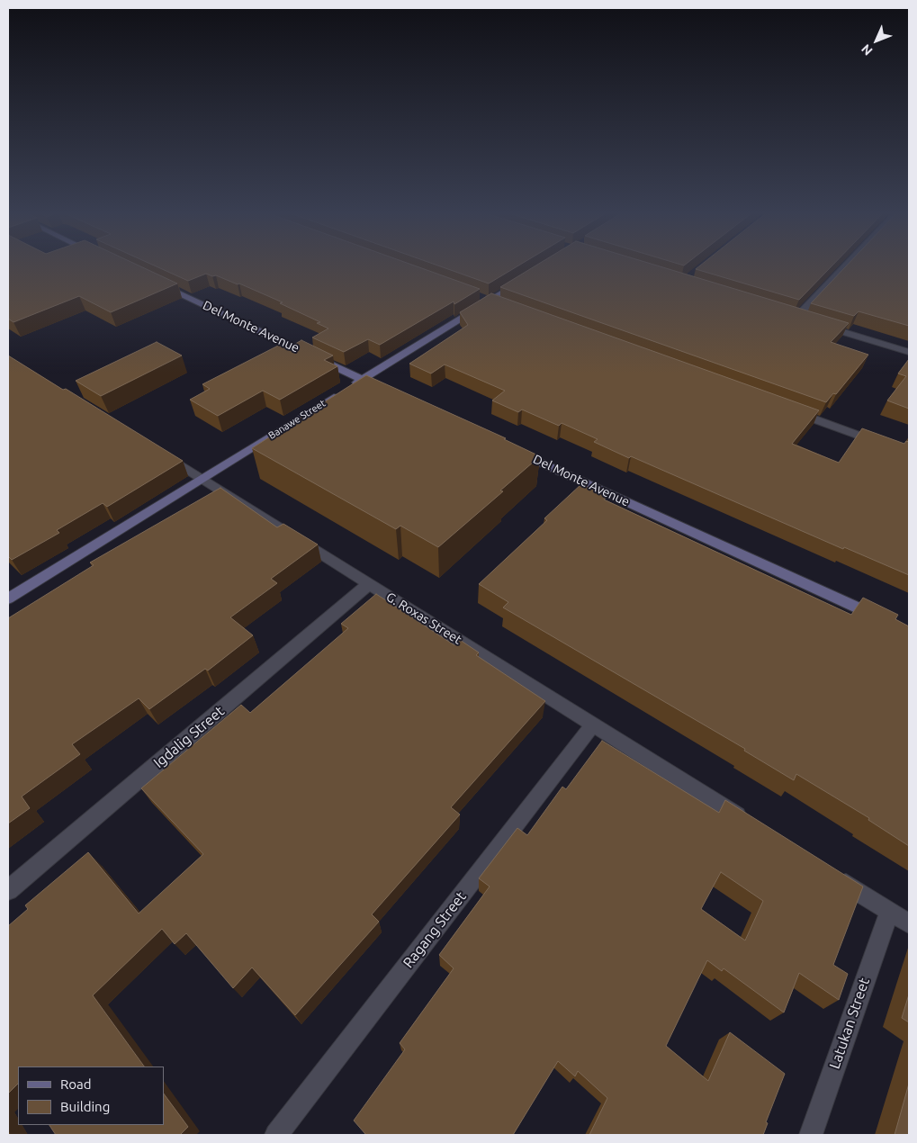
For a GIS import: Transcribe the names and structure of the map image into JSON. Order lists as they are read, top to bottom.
{
  "streets": {
    "main road": ["Del Monte Avenue", "Banawe Street"],
    "street": [
      "G. Roxas Street",
      "Igdalig Street",
      "Ragang Street",
      "Latukan Street"
    ]
  },
  "crossings": [
    ["Del Monte Avenue", "Banawe Street"],
    ["Banawe Street", "G. Roxas Street"],
    ["G. Roxas Street", "Igdalig Street"],
    ["G. Roxas Street", "Ragang Street"]
  ],
  "legend": ["Road", "Building"],
  "north": "bottom left"
}
